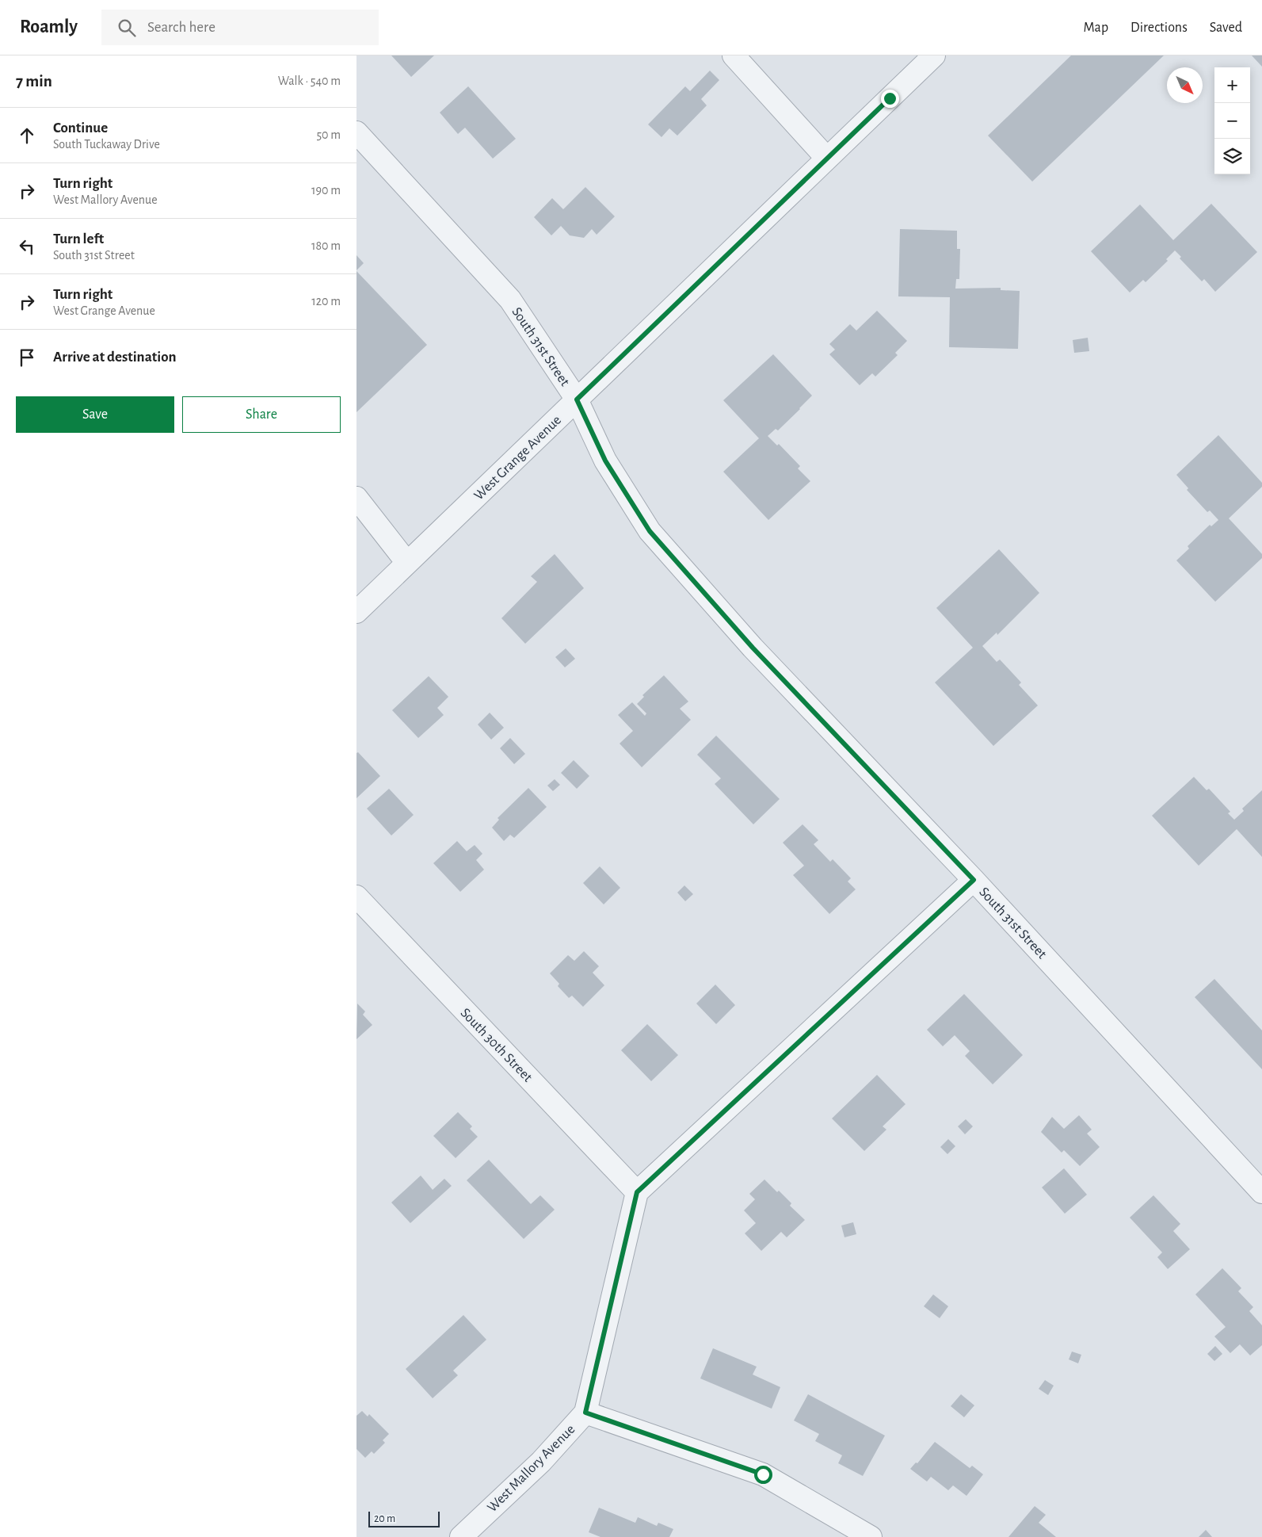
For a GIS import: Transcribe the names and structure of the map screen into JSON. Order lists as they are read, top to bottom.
{
  "streets": {
    "street": [
      "South 31st Street",
      "West Grange Avenue",
      "South 30th Street",
      "West Mallory Avenue"
    ]
  },
  "crossings": [
    ["South 31st Street", "West Grange Avenue"],
    ["South 30th Street", "West Mallory Avenue"]
  ],
  "scale_bar": "20 m",
  "north": "bottom right",
  "page": {
    "header": "Roamly",
    "search": "Search here",
    "nav": ["Map", "Directions", "Saved"],
    "heading": ["7 min", "Walk · 540 m"],
    "map_buttons": ["+", "−"],
    "list": [
      ["Continue", "South Tuckaway Drive", "50 m"],
      ["Turn right", "West Mallory Avenue", "190 m"],
      ["Turn left", "South 31st Street", "180 m"],
      ["Turn right", "West Grange Avenue", "120 m"],
      "Arrive at destination"
    ],
    "buttons": ["Save", "Share"],
    "scale": "20 m"
  }
}
